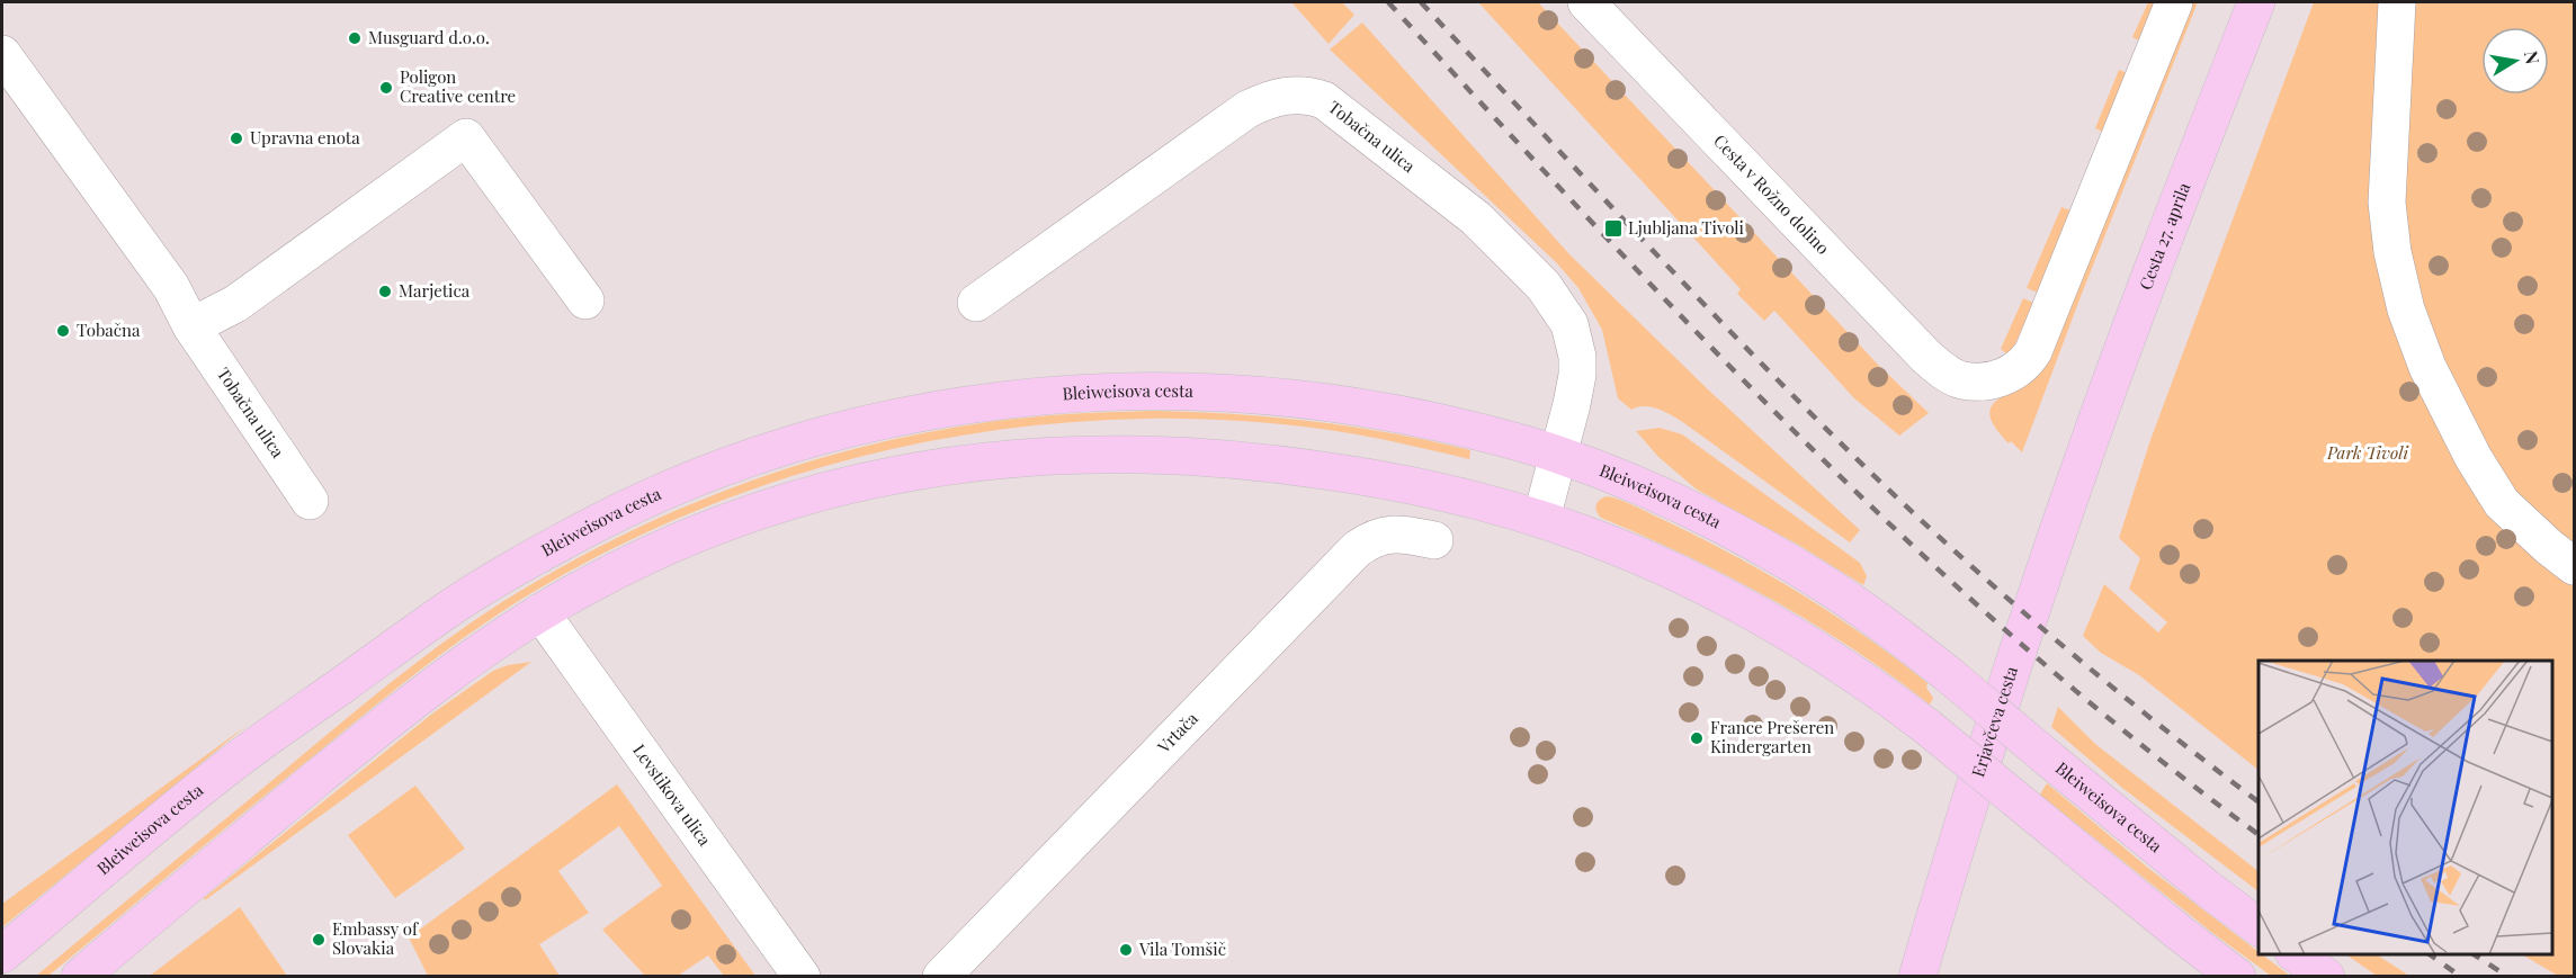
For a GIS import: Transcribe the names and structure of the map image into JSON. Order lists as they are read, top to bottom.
{
  "streets": {
    "main road": ["Cesta 27. aprila", "Bleiweisova cesta", "Erjavčeva cesta"],
    "street": [
      "Tobačna ulica",
      "Cesta v Rožno dolino",
      "Vrtača",
      "Levstikova ulica"
    ]
  },
  "crossings": [
    ["Tobačna ulica", "Bleiweisova cesta"],
    ["Cesta 27. aprila", "Erjavčeva cesta"]
  ],
  "parks": ["Park Tivoli"],
  "places": {
    "other": [
      "Musguard d.o.o.",
      "Poligon Creative centre",
      "Upravna enota",
      "Marjetica",
      "Tobačna",
      "France Prešeren Kindergarten",
      "Embassy of Slovakia",
      "Vila Tomšič"
    ],
    "transit": ["Ljubljana Tivoli"]
  },
  "north": "right"
}
